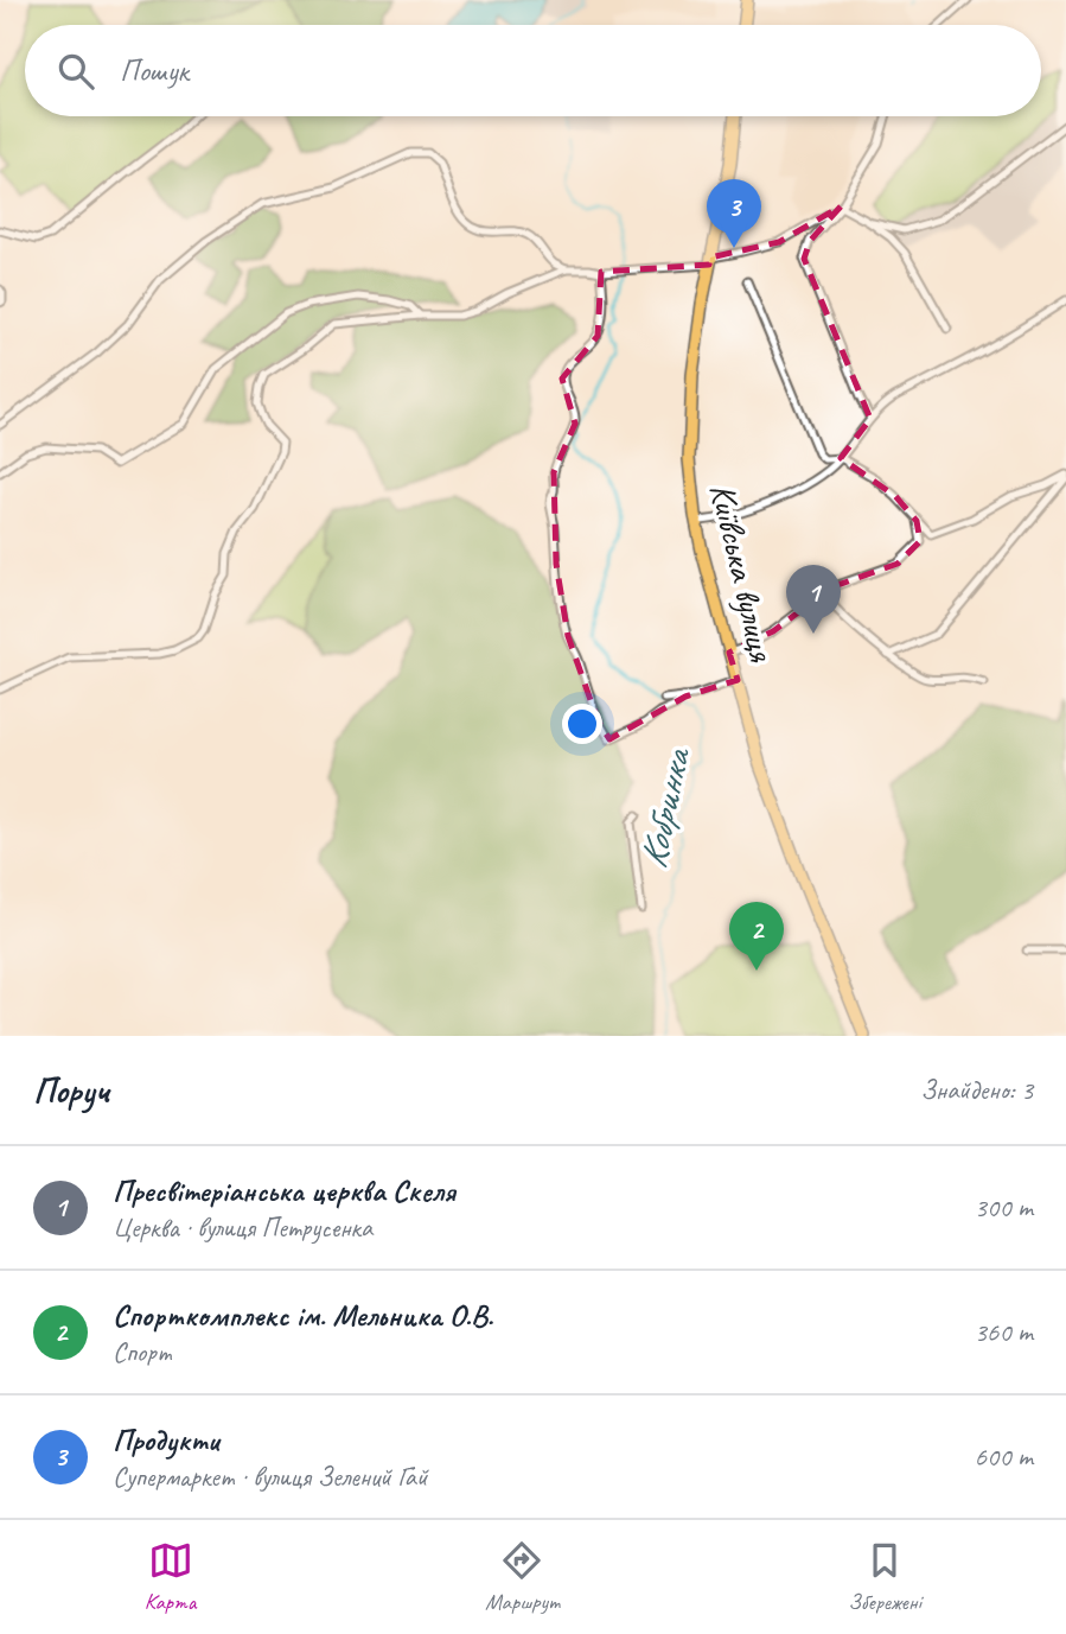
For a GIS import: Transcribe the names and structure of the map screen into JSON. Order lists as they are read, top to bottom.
{
  "streets": {
    "main road": ["Київська вулиця"]
  },
  "water": ["Кобринка"],
  "page": {
    "search": "Пошук",
    "pins": ["3", "1", "2"],
    "heading": ["Поруч", "Знайдено: 3"],
    "list": [
      {
        "mark": "1",
        "name": "Пресвітеріанська церква Скеля",
        "note": "Церква · вулиця Петрусенка",
        "value": "300 m"
      },
      {
        "mark": "2",
        "name": "Спорткомплекс ім. Мельника О.В.",
        "note": "Спорт",
        "value": "360 m"
      },
      {
        "mark": "3",
        "name": "Продукти",
        "note": "Супермаркет · вулиця Зелений Гай",
        "value": "600 m"
      }
    ],
    "nav": ["Карта", "Маршрут", "Збережені"]
  }
}
